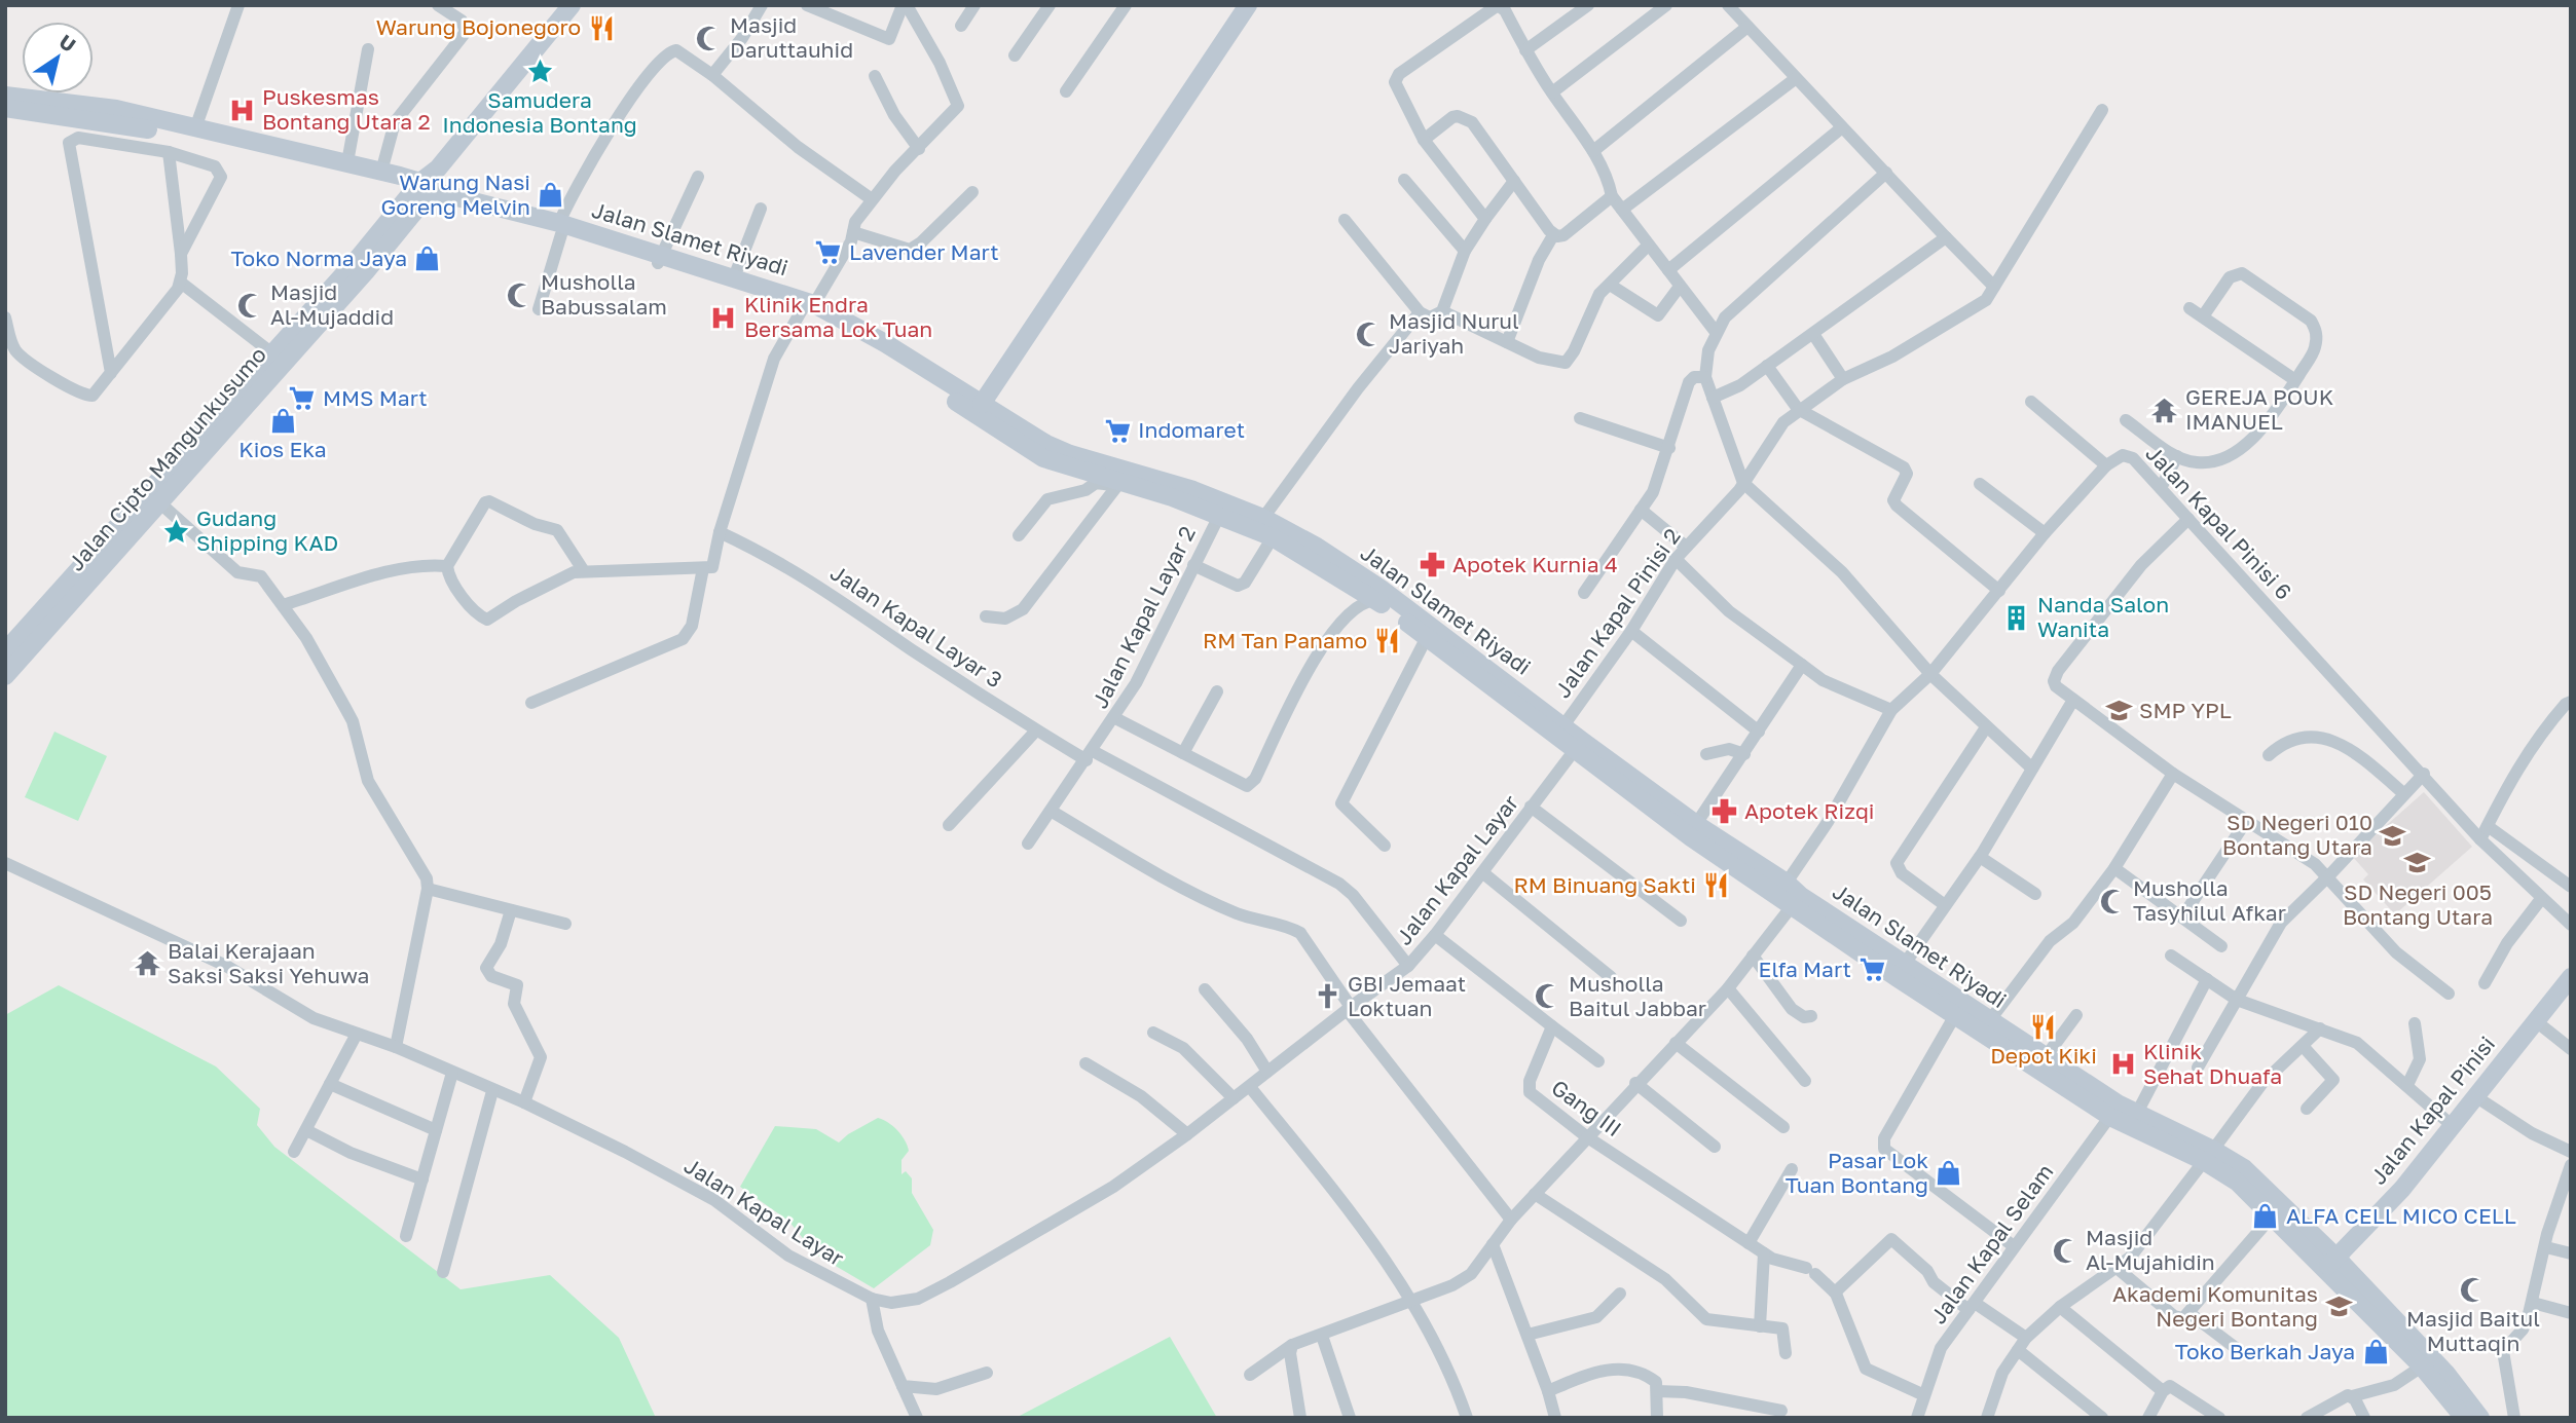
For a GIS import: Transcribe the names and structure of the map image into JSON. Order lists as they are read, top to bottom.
{
  "streets": {
    "street": [
      "Jalan Slamet Riyadi",
      "Jalan Cipto Mangunkusumo",
      "Jalan Kapal Pinisi 6",
      "Jalan Kapal Pinisi 2",
      "Jalan Kapal Layar 2",
      "Jalan Kapal Layar 3",
      "Jalan Kapal Layar",
      "Gang III",
      "Jalan Kapal Pinisi",
      "Jalan Kapal Selam"
    ]
  },
  "crossings": [
    ["Jalan Slamet Riyadi", "Jalan Cipto Mangunkusumo"],
    ["Jalan Slamet Riyadi", "Jalan Kapal Pinisi 2"],
    ["Jalan Slamet Riyadi", "Jalan Kapal Layar 2"],
    ["Jalan Slamet Riyadi", "Jalan Kapal Layar"],
    ["Jalan Slamet Riyadi", "Jalan Kapal Pinisi"],
    ["Jalan Slamet Riyadi", "Jalan Kapal Selam"],
    ["Jalan Kapal Layar 2", "Jalan Kapal Layar 3"],
    ["Jalan Kapal Layar 3", "Jalan Kapal Layar"]
  ],
  "places": {
    "restaurant": [
      "Warung Bojonegoro",
      "RM Tan Panamo",
      "RM Binuang Sakti",
      "Depot Kiki"
    ],
    "mosque": [
      "Masjid Daruttauhid",
      "Musholla Babussalam",
      "Masjid Al-Mujaddid",
      "Masjid Nurul Jariyah",
      "Musholla Tasyhilul Afkar",
      "Musholla Baitul Jabbar",
      "Masjid Al-Mujahidin",
      "Masjid Baitul Muttaqin"
    ],
    "place": ["Samudera Indonesia Bontang", "Gudang Shipping KAD"],
    "hospital": ["Puskesmas Bontang Utara 2", "Klinik Endra Bersama Lok Tuan", "Klinik Sehat Dhuafa"],
    "shop": [
      "Warung Nasi Goreng Melvin",
      "Toko Norma Jaya",
      "Kios Eka",
      "Pasar Lok Tuan Bontang",
      "ALFA CELL MICO CELL",
      "Toko Berkah Jaya"
    ],
    "supermarket": [
      "Lavender Mart",
      "MMS Mart",
      "Indomaret",
      "Elfa Mart"
    ],
    "temple": ["GEREJA POUK IMANUEL", "Balai Kerajaan Saksi Saksi Yehuwa"],
    "pharmacy": ["Apotek Kurnia 4", "Apotek Rizqi"],
    "building": ["Nanda Salon Wanita"],
    "school or university": [
      "SMP YPL",
      "SD Negeri 010 Bontang Utara",
      "SD Negeri 005 Bontang Utara",
      "Akademi Komunitas Negeri Bontang"
    ],
    "church": ["GBI Jemaat Loktuan"]
  },
  "north": "top right"
}
